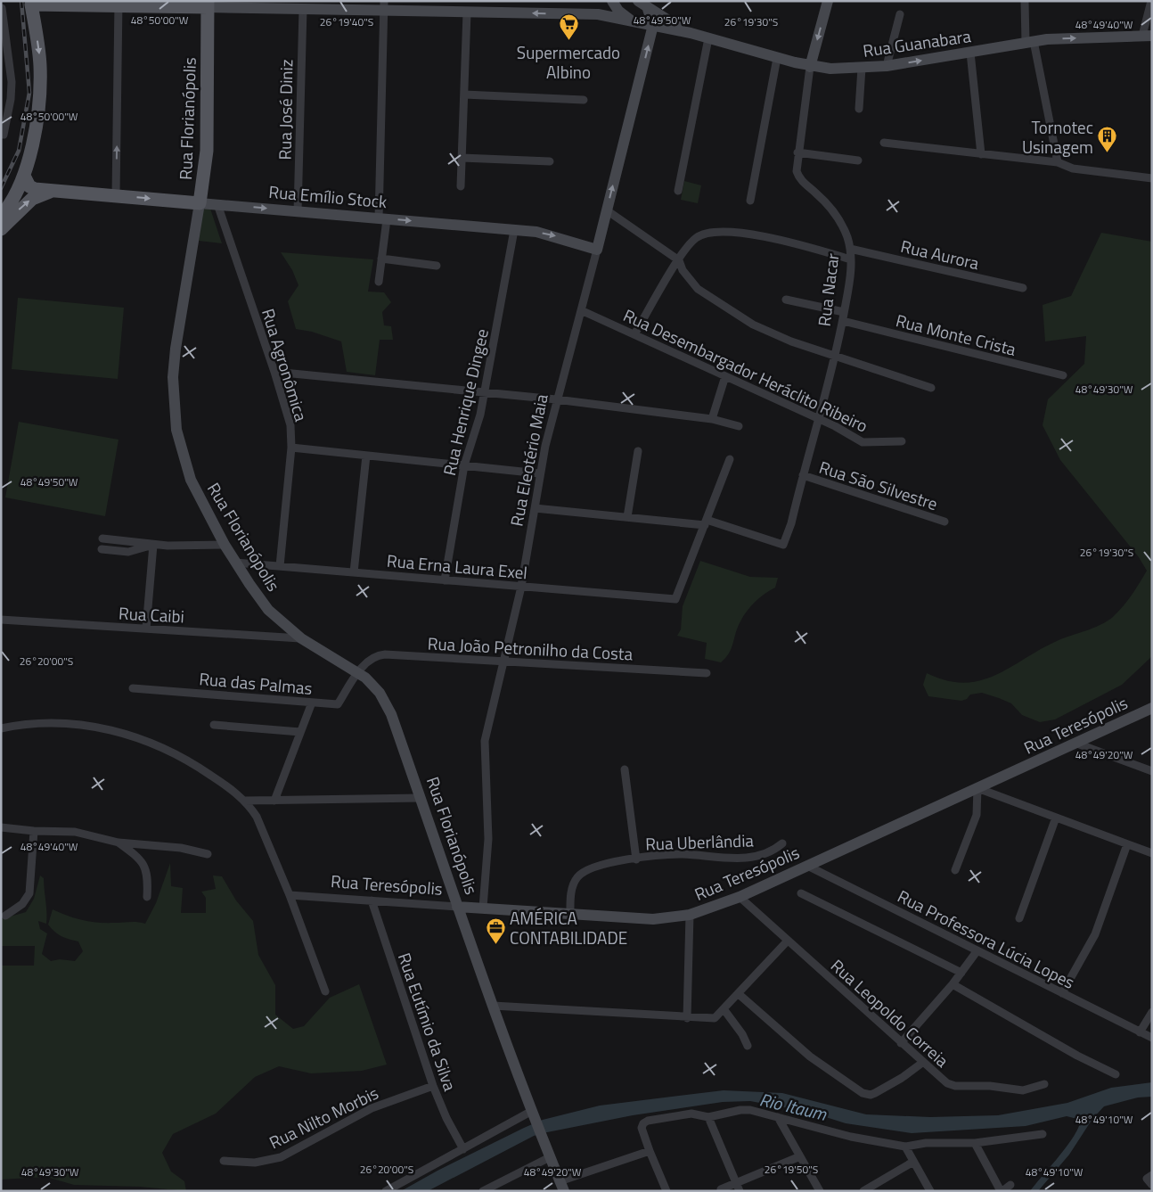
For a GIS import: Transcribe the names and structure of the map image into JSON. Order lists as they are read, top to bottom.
{
  "streets": {
    "main road": [
      "Rua Guanabara",
      "Rua Florianópolis",
      "Rua Emílio Stock",
      "Rua Nacar",
      "Rua Eleotério Maia",
      "Rua Teresópolis"
    ],
    "street": [
      "Rua José Diniz",
      "Rua Aurora",
      "Rua Monte Crista",
      "Rua Agronômica",
      "Rua Desembargador Heráclito Ribeiro",
      "Rua Henrique Dingee",
      "Rua São Silvestre",
      "Rua Erna Laura Exel",
      "Rua Caibi",
      "Rua João Petronilho da Costa",
      "Rua das Palmas",
      "Rua Uberlândia",
      "Rua Professora Lúcia Lopes",
      "Rua Leopoldo Correia",
      "Rua Eutímio da Silva",
      "Rua Nilto Morbis"
    ]
  },
  "crossings": [
    ["Rua Guanabara", "Rua José Diniz"],
    ["Rua Guanabara", "Rua Florianópolis"],
    ["Rua Guanabara", "Rua Nacar"],
    ["Rua Guanabara", "Rua Eleotério Maia"],
    ["Rua José Diniz", "Rua Emílio Stock"],
    ["Rua Florianópolis", "Rua Emílio Stock"],
    ["Rua Florianópolis", "Rua Erna Laura Exel"],
    ["Rua Florianópolis", "Rua Caibi"],
    ["Rua Florianópolis", "Rua João Petronilho da Costa"],
    ["Rua Florianópolis", "Rua das Palmas"],
    ["Rua Florianópolis", "Rua Teresópolis"],
    ["Rua Emílio Stock", "Rua Agronômica"],
    ["Rua Emílio Stock", "Rua Henrique Dingee"],
    ["Rua Emílio Stock", "Rua Eleotério Maia"],
    ["Rua Aurora", "Rua Nacar"],
    ["Rua Nacar", "Rua Monte Crista"],
    ["Rua Nacar", "Rua Desembargador Heráclito Ribeiro"],
    ["Rua Nacar", "Rua São Silvestre"],
    ["Rua Nacar", "Rua Erna Laura Exel"],
    ["Rua Agronômica", "Rua Erna Laura Exel"],
    ["Rua Desembargador Heráclito Ribeiro", "Rua Eleotério Maia"],
    ["Rua Henrique Dingee", "Rua Erna Laura Exel"],
    ["Rua Eleotério Maia", "Rua Erna Laura Exel"],
    ["Rua Eleotério Maia", "Rua João Petronilho da Costa"],
    ["Rua Eleotério Maia", "Rua Teresópolis"],
    ["Rua João Petronilho da Costa", "Rua das Palmas"],
    ["Rua Teresópolis", "Rua Uberlândia"],
    ["Rua Teresópolis", "Rua Professora Lúcia Lopes"],
    ["Rua Teresópolis", "Rua Leopoldo Correia"],
    ["Rua Teresópolis", "Rua Eutímio da Silva"],
    ["Rua Eutímio da Silva", "Rua Nilto Morbis"]
  ],
  "one_way": ["Rua Emílio Stock"],
  "water": ["Rio Itaum"],
  "places": {
    "supermarket": ["Supermercado Albino"],
    "building": ["Tornotec Usinagem"],
    "office": ["AMÉRICA CONTABILIDADE"]
  },
  "coordinates": [
    "48°50'00\"W",
    "48°49'50\"W",
    "26°19'40\"S",
    "26°19'30\"S",
    "48°49'40\"W",
    "48°49'30\"W",
    "26°20'00\"S",
    "48°49'20\"W",
    "48°49'10\"W",
    "26°19'50\"S"
  ]
}
